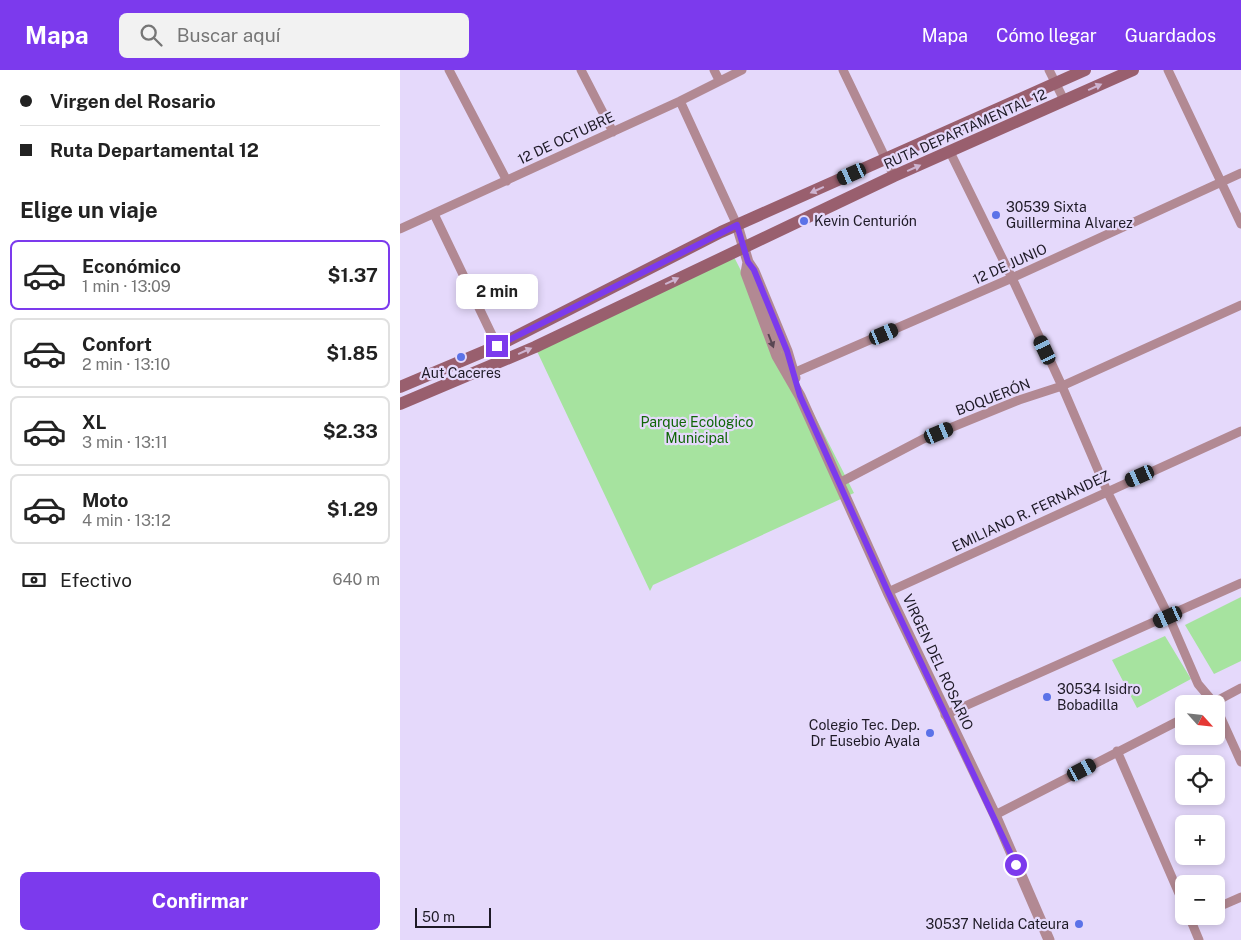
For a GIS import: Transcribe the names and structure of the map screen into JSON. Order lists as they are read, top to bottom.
{
  "streets": {
    "main road": ["RUTA DEPARTAMENTAL 12"],
    "street": [
      "12 DE OCTUBRE",
      "12 DE JUNIO",
      "BOQUERÓN",
      "EMILIANO R. FERNANDEZ",
      "VIRGEN DEL ROSARIO"
    ]
  },
  "crossings": [
    ["RUTA DEPARTAMENTAL 12", "VIRGEN DEL ROSARIO"],
    ["12 DE JUNIO", "VIRGEN DEL ROSARIO"],
    ["BOQUERÓN", "VIRGEN DEL ROSARIO"],
    ["EMILIANO R. FERNANDEZ", "VIRGEN DEL ROSARIO"]
  ],
  "parks": ["Parque Ecologico Municipal"],
  "places": [
    "30539 Sixta Guillermina Alvarez",
    "Kevin Centurión",
    "Aut Caceres",
    "30534 Isidro Bobadilla",
    "Colegio Tec. Dep. Dr Eusebio Ayala",
    "30537 Nelida Cateura"
  ],
  "scale_bar": "50 m",
  "north": "bottom right",
  "page": {
    "header": "Mapa",
    "search": "Buscar aquí",
    "nav": ["Mapa", "Cómo llegar", "Guardados"],
    "banner": ["Virgen del Rosario", "Ruta Departamental 12"],
    "heading": "Elige un viaje",
    "list": [
      {
        "name": "Económico",
        "note": "1 min · 13:09",
        "value": "$1.37"
      },
      {
        "name": "Confort",
        "note": "2 min · 13:10",
        "value": "$1.85"
      },
      {
        "name": "XL",
        "note": "3 min · 13:11",
        "value": "$2.33"
      },
      {
        "name": "Moto",
        "note": "4 min · 13:12",
        "value": "$1.29"
      }
    ],
    "bubble": "2 min",
    "pay": ["Efectivo", "640 m"],
    "map_buttons": ["+", "−"],
    "buttons": "Confirmar",
    "scale": "50 m"
  }
}
